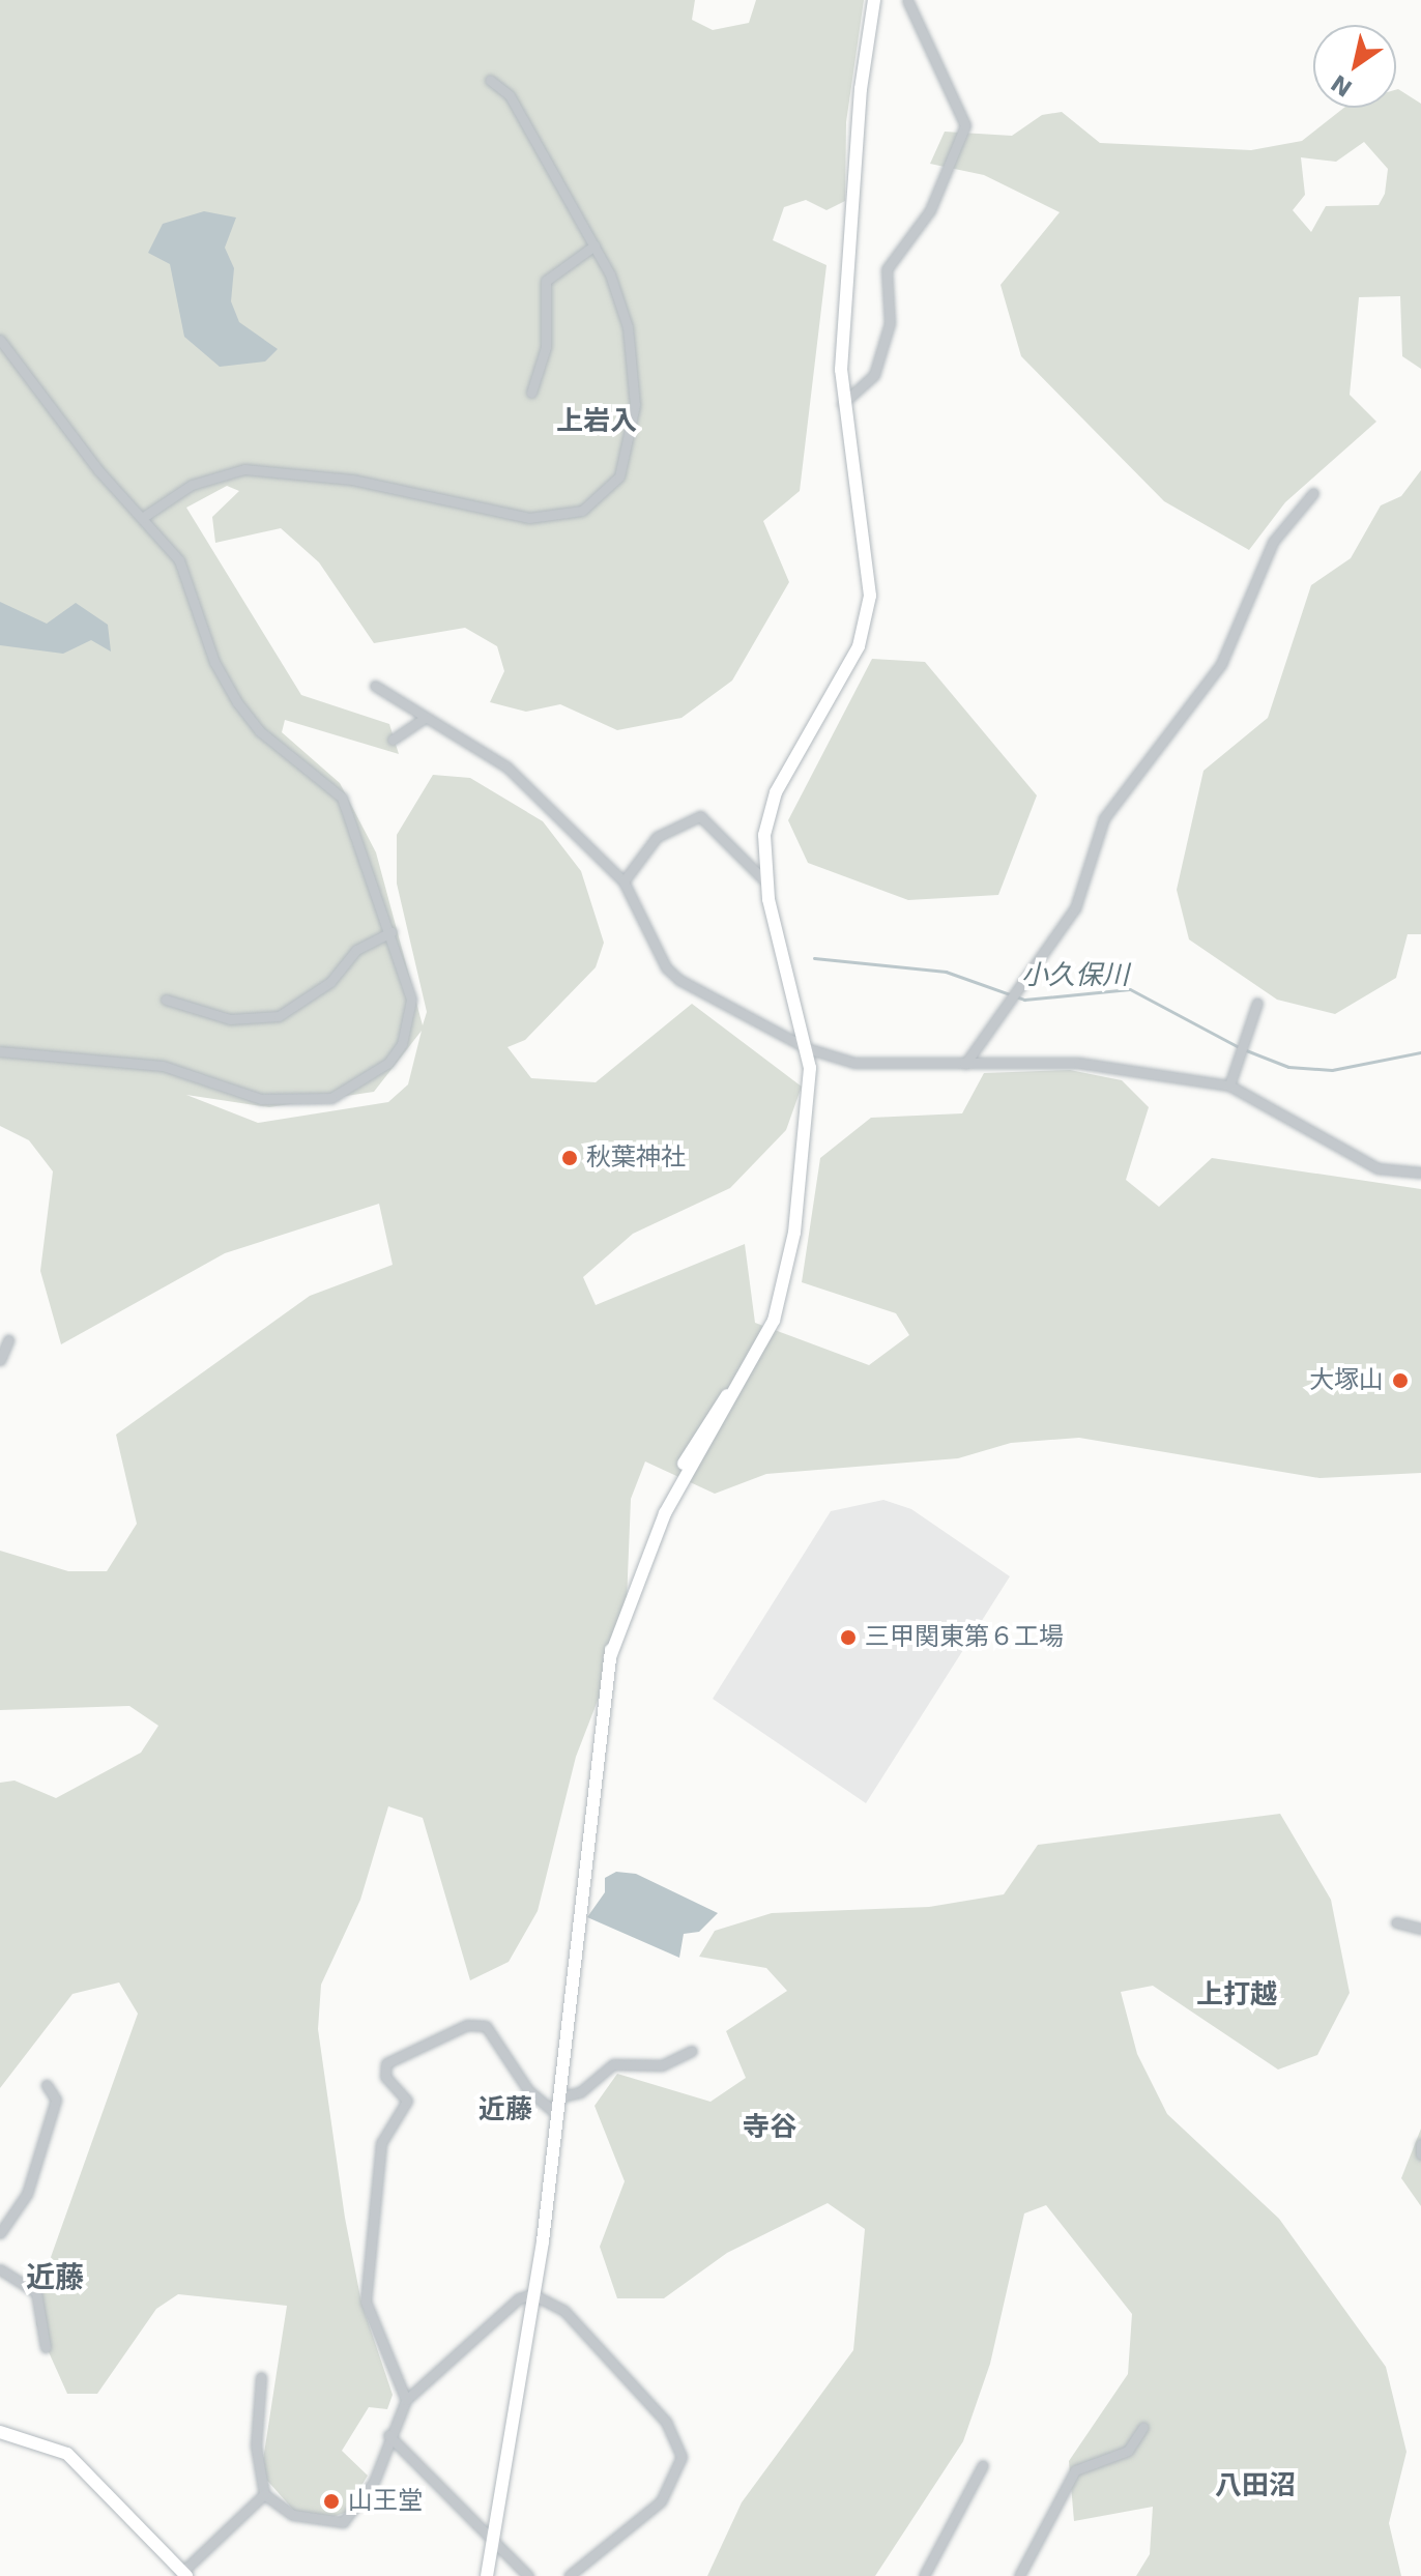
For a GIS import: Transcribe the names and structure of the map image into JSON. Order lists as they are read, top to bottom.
{
  "districts": [
    "上岩入",
    "上打越",
    "近藤",
    "寺谷",
    "近藤",
    "八田沼"
  ],
  "water": ["小久保川"],
  "places": [
    "秋葉神社",
    "大塚山",
    "三甲関東第６工場",
    "山王堂"
  ],
  "north": "bottom left"
}
